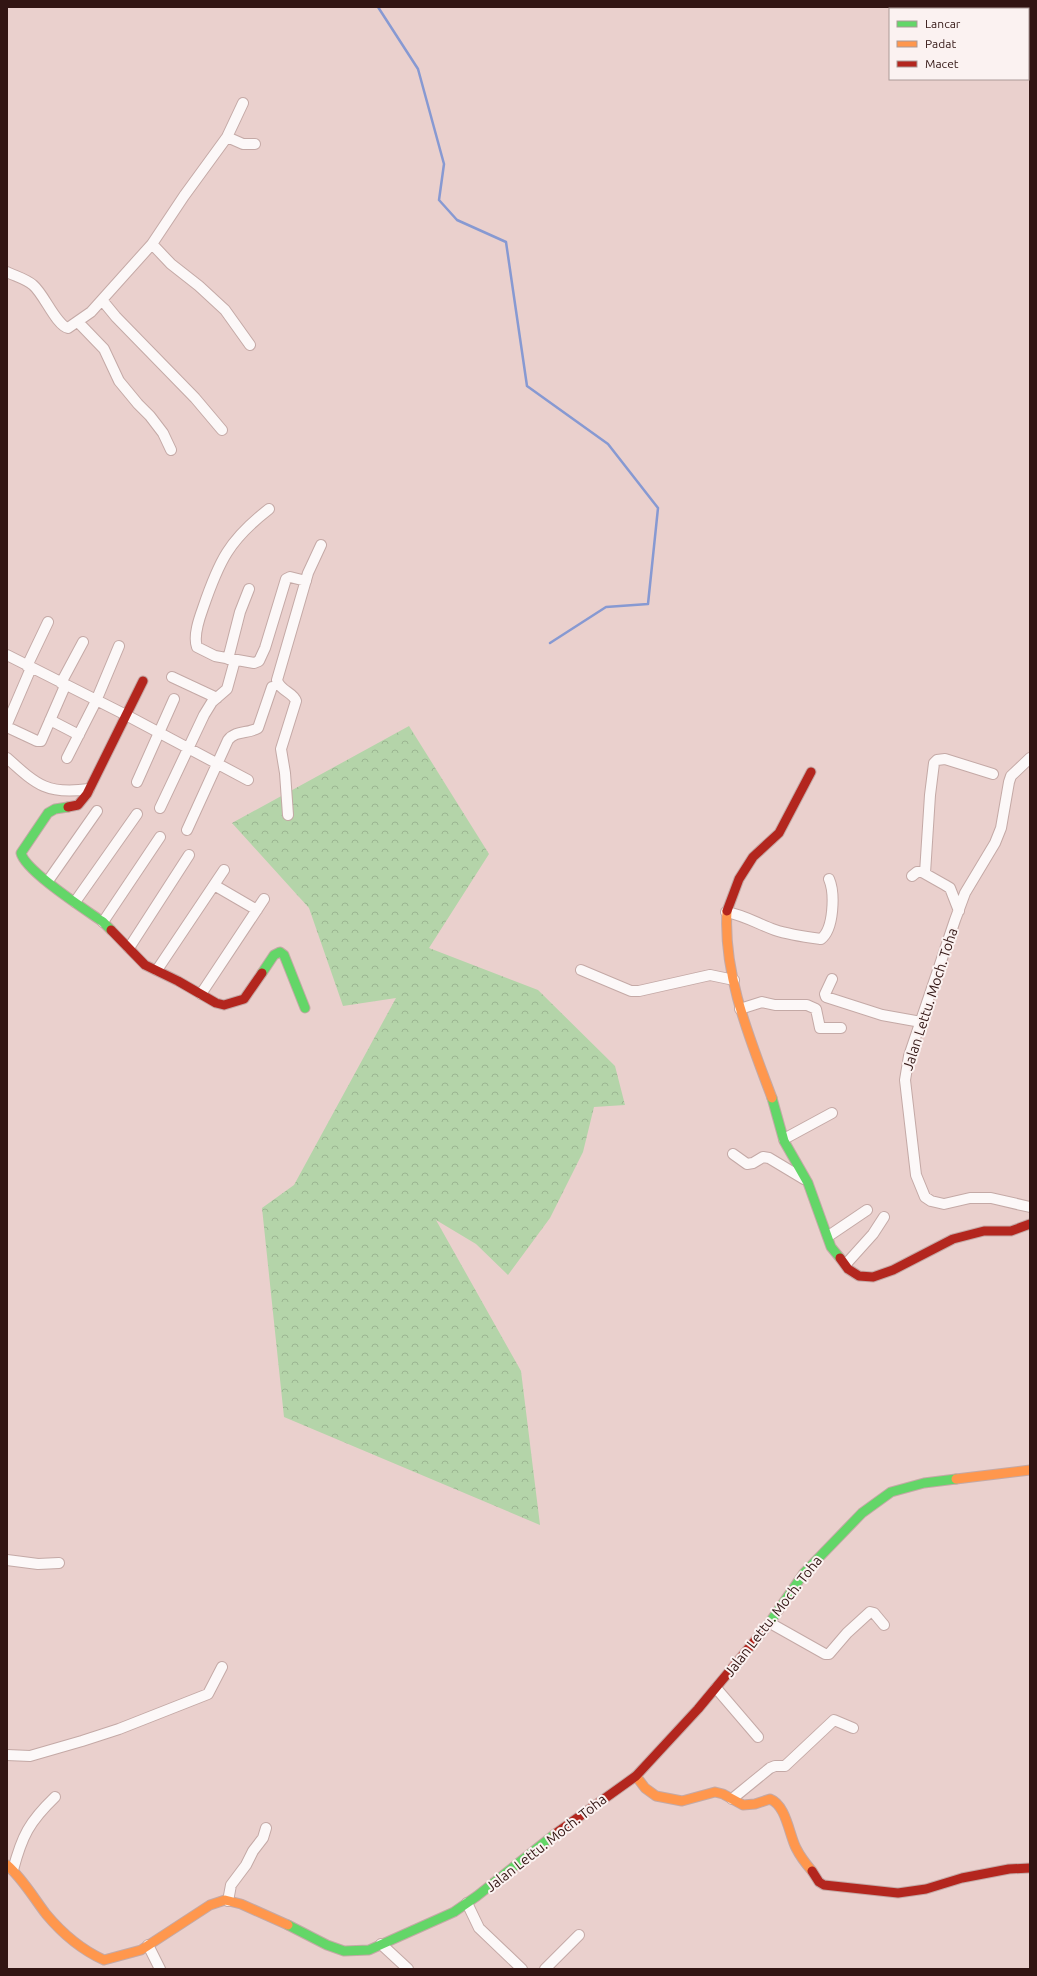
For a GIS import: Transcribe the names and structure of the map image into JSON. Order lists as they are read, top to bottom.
{
  "streets": {
    "street": ["Jalan Lettu. Moch. Toha"]
  },
  "legend": ["Lancar", "Padat", "Macet"]
}
